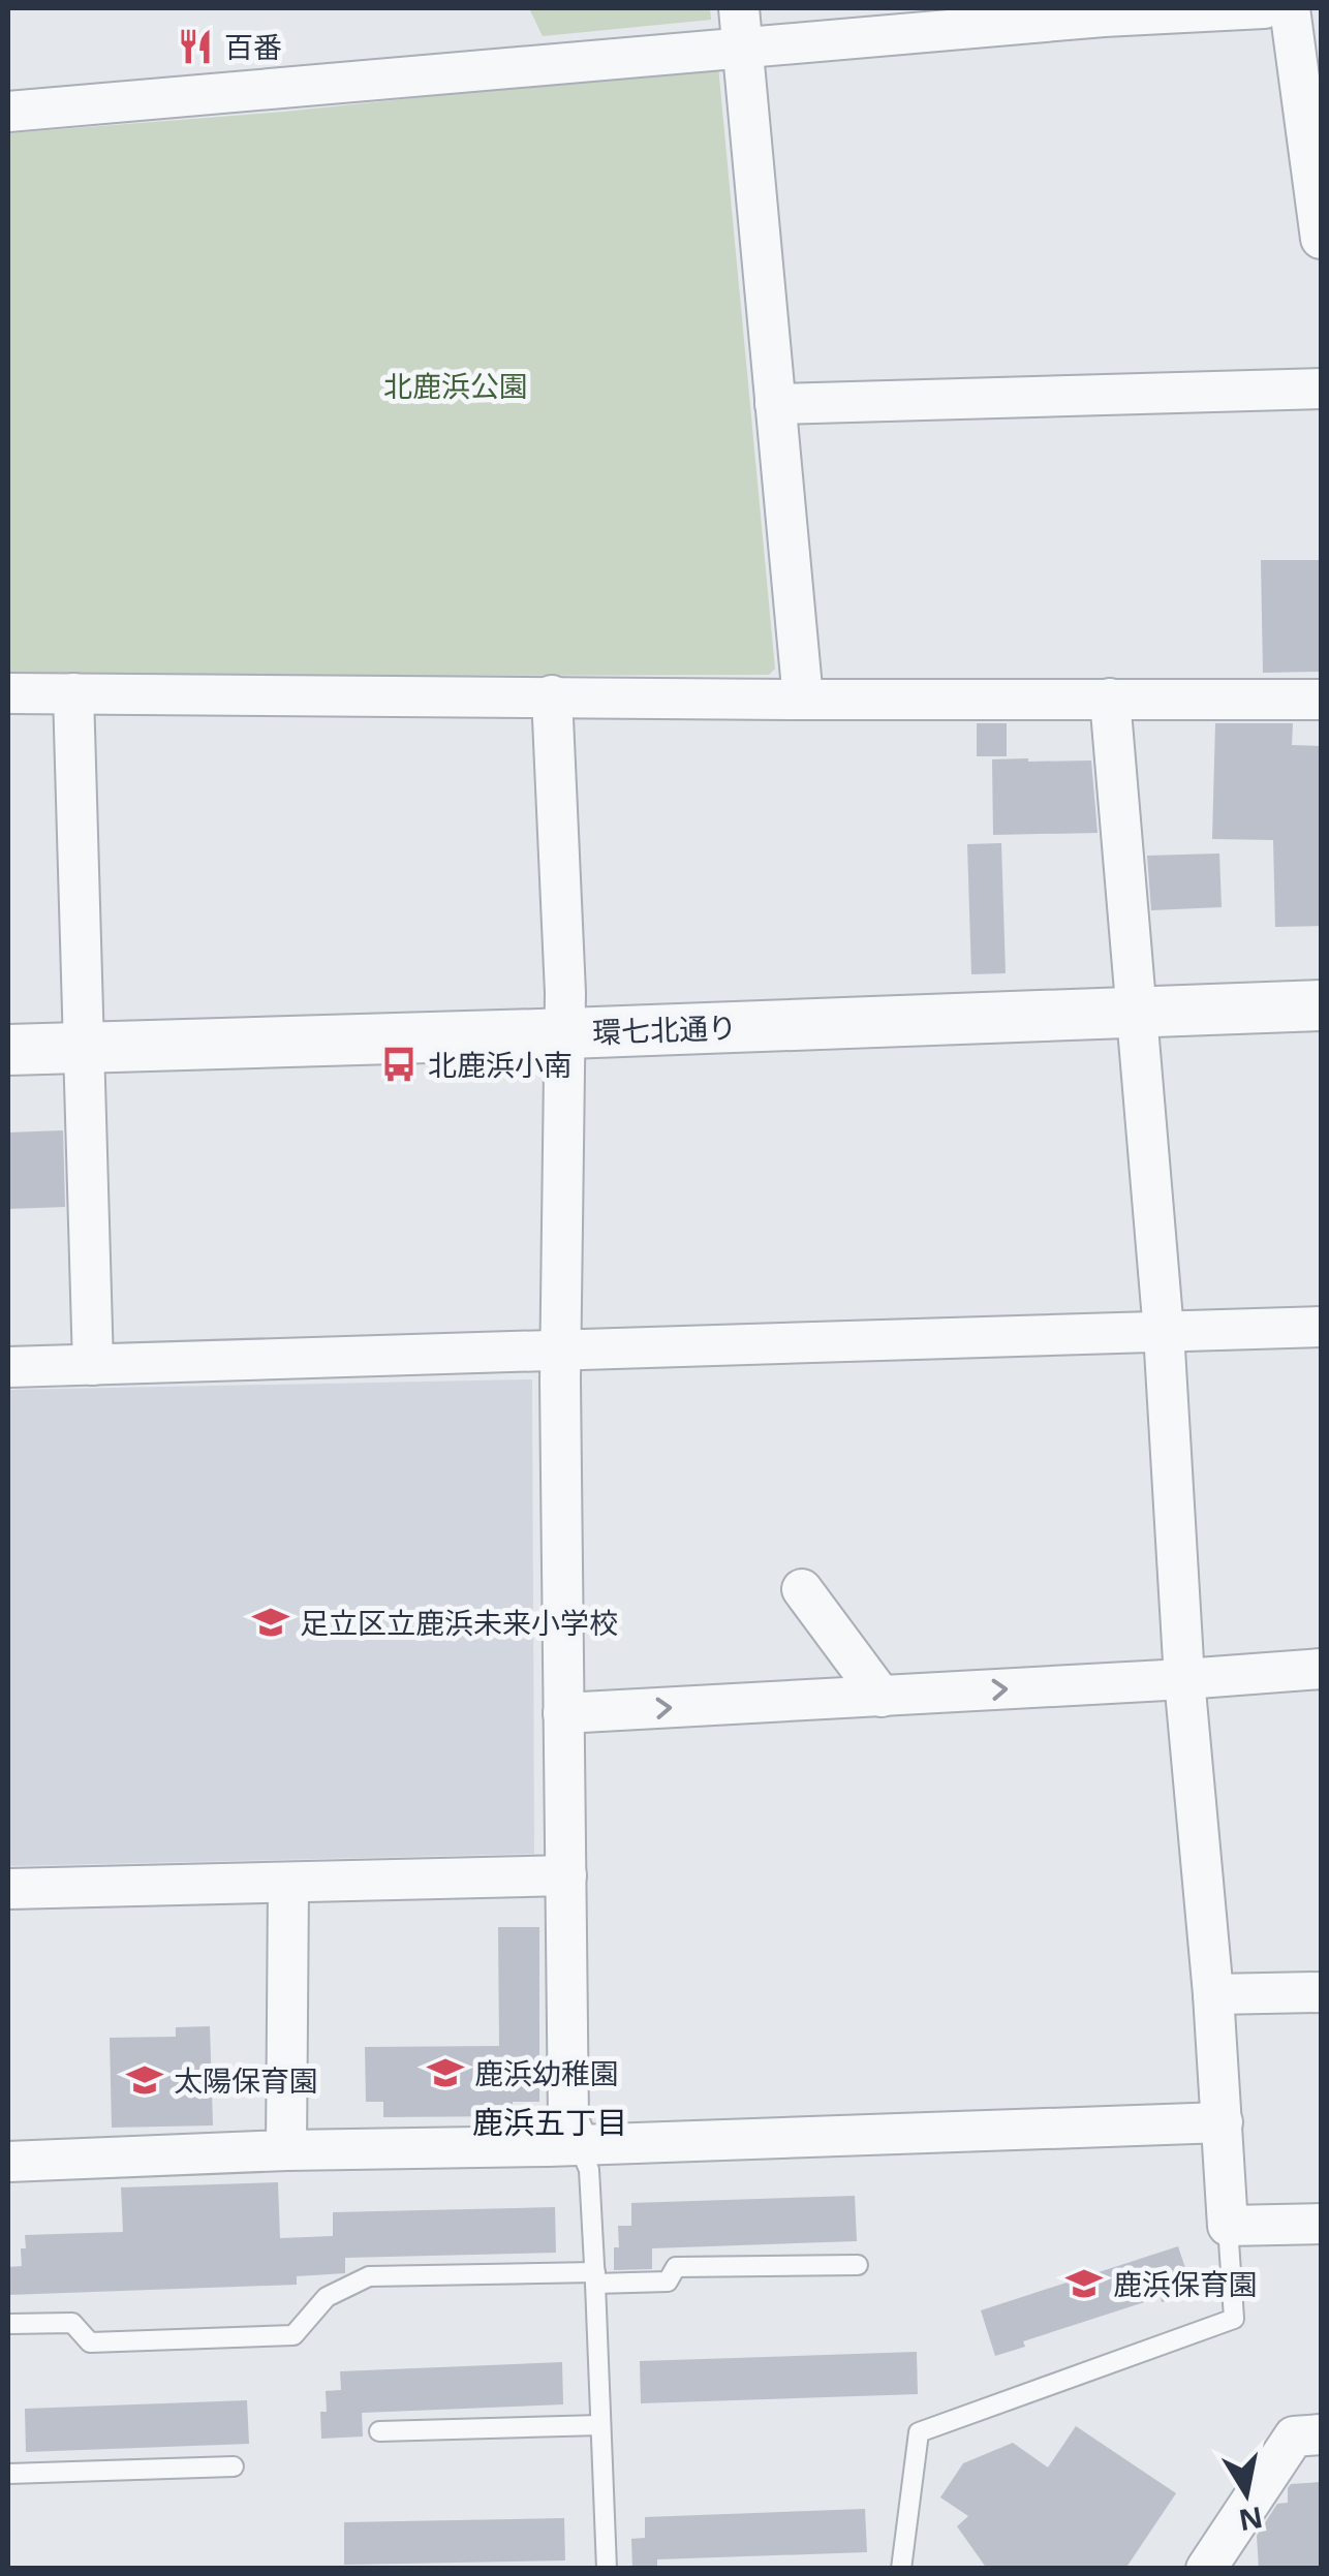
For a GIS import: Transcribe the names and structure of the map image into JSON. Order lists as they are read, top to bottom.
{
  "streets": {
    "street": ["環七北通り"]
  },
  "districts": ["鹿浜五丁目"],
  "parks": ["北鹿浜公園"],
  "places": {
    "restaurant": ["百番"],
    "bus stop": ["北鹿浜小南"],
    "school or university": [
      "足立区立鹿浜未来小学校",
      "鹿浜幼稚園",
      "太陽保育園",
      "鹿浜保育園"
    ]
  },
  "north": "bottom"
}
